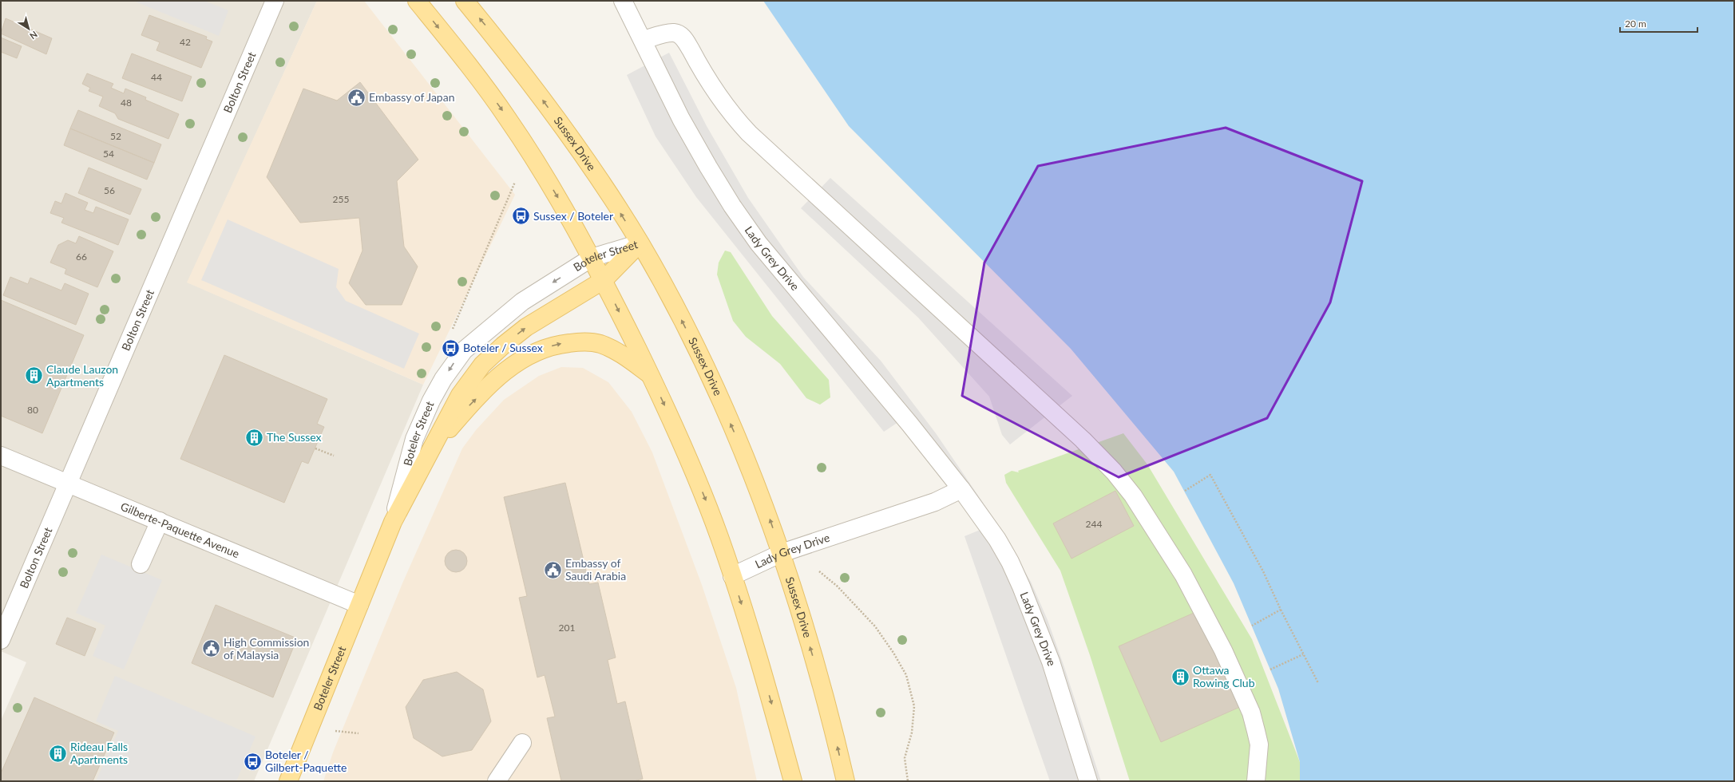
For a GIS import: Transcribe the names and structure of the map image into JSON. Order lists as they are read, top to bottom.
{
  "streets": {
    "main road": ["Sussex Drive", "Boteler Street"],
    "street": ["Bolton Street", "Lady Grey Drive", "Gilberte-Paquette Avenue"]
  },
  "crossings": [
    ["Bolton Street", "Gilberte-Paquette Avenue"],
    ["Sussex Drive", "Lady Grey Drive"],
    ["Sussex Drive", "Boteler Street"],
    ["Boteler Street", "Gilberte-Paquette Avenue"]
  ],
  "places": {
    "public building": ["Embassy of Japan", "Embassy of Saudi Arabia", "High Commission of Malaysia"],
    "bus stop": ["Sussex / Boteler", "Boteler / Sussex", "Boteler / Gilbert-Paquette"],
    "building": [
      "Claude Lauzon Apartments",
      "The Sussex",
      "Ottawa Rowing Club",
      "Rideau Falls Apartments"
    ]
  },
  "house_numbers": [
    "42",
    "44",
    "48",
    "52",
    "54",
    "56",
    "255",
    "66",
    "80",
    "244",
    "201"
  ],
  "scale_bar": "20 m",
  "north": "bottom right"
}
